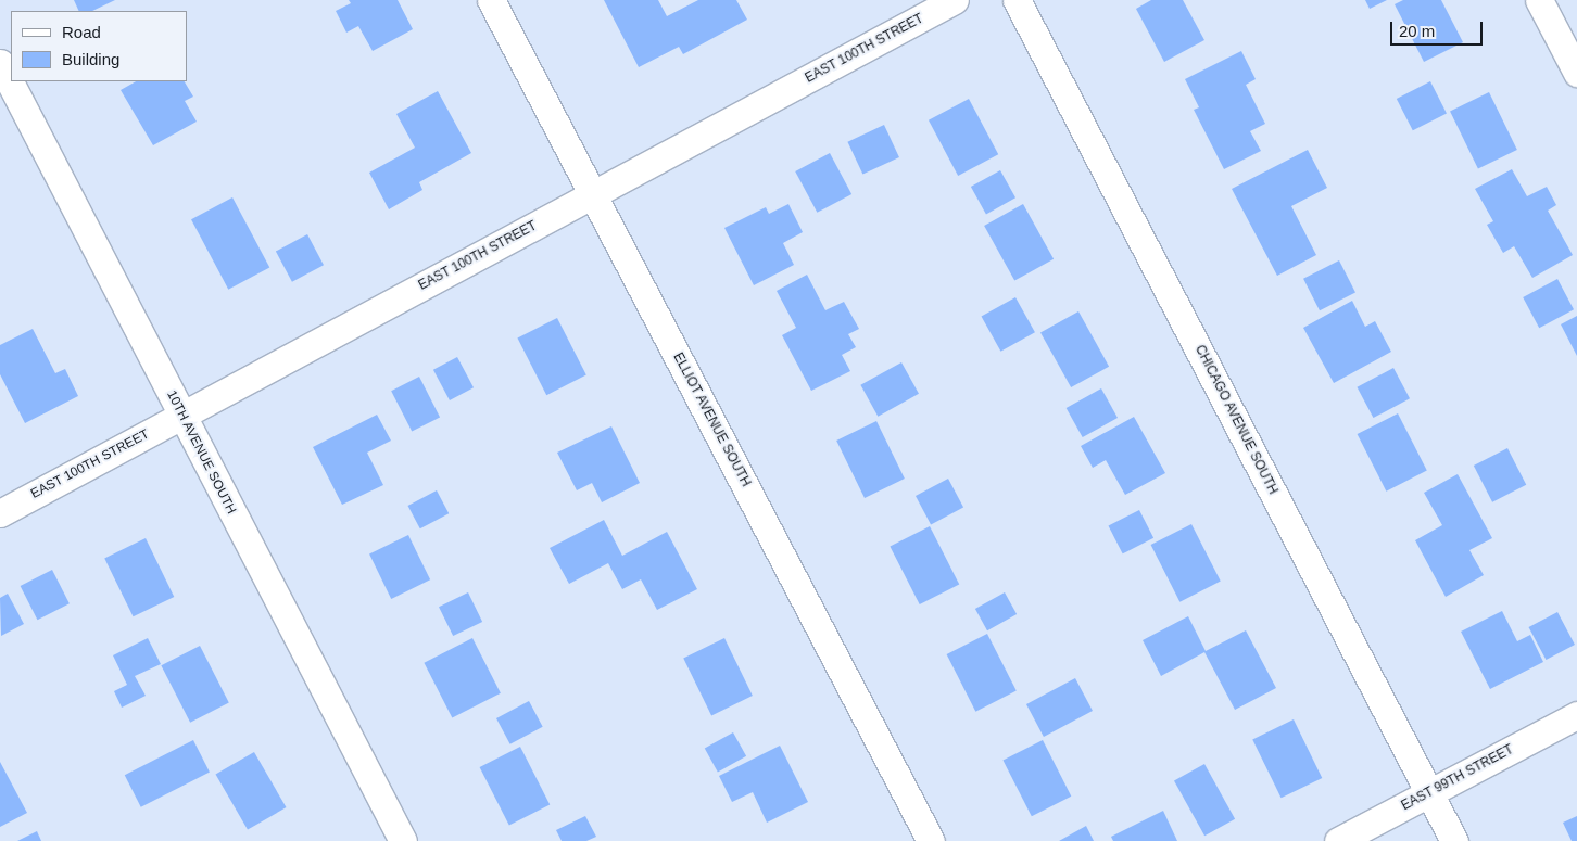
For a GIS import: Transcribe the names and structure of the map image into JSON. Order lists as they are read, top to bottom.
{
  "streets": {
    "street": [
      "EAST 100TH STREET",
      "ELLIOT AVENUE SOUTH",
      "CHICAGO AVENUE SOUTH",
      "10TH AVENUE SOUTH",
      "EAST 99TH STREET"
    ]
  },
  "crossings": [
    ["EAST 100TH STREET", "ELLIOT AVENUE SOUTH"],
    ["EAST 100TH STREET", "10TH AVENUE SOUTH"],
    ["CHICAGO AVENUE SOUTH", "EAST 99TH STREET"]
  ],
  "legend": ["Road", "Building"],
  "scale_bar": "20 m"
}
